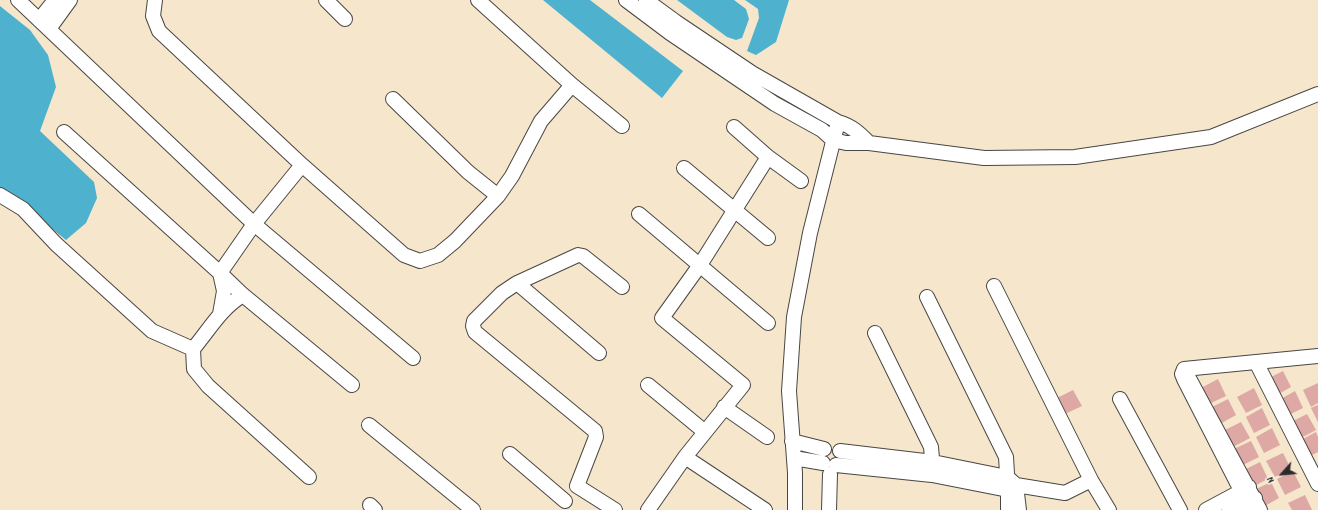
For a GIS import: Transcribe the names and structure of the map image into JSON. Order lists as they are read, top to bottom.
{
  "north": "bottom left"
}
